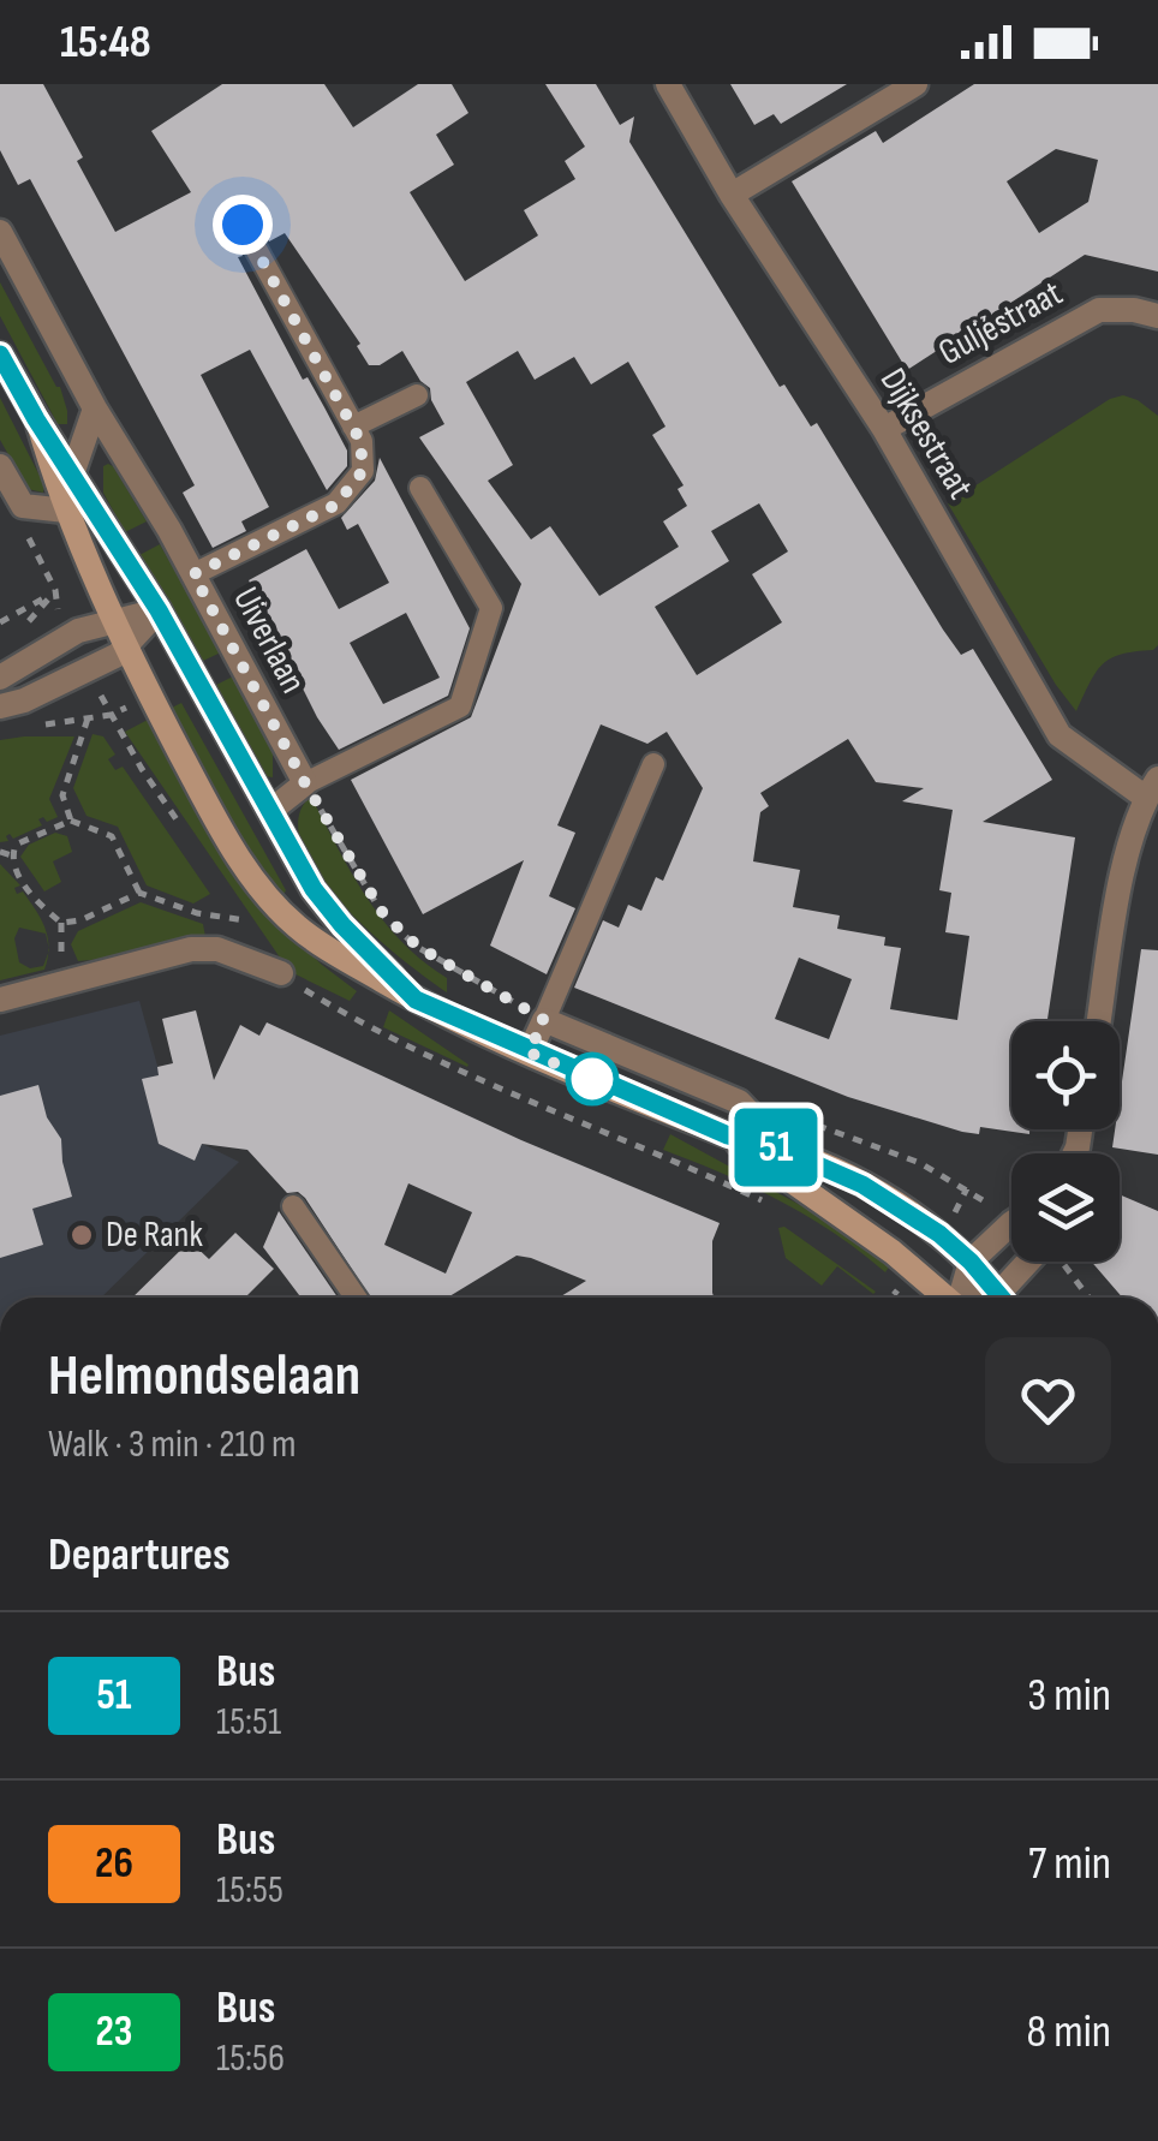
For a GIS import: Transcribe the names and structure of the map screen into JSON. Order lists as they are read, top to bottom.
{
  "streets": {
    "street": ["Guljéstraat", "Dijksestraat", "Uiverlaan"]
  },
  "crossings": [
    ["Guljéstraat", "Dijksestraat"]
  ],
  "places": ["De Rank"],
  "lines": ["bus line 51"],
  "page": {
    "status": "15:48",
    "on_map": "51",
    "heading": [
      ["Helmondselaan", "Walk · 3 min · 210 m"],
      "Departures"
    ],
    "list": [
      {
        "mark": "51",
        "name": "Bus",
        "note": "15:51",
        "value": "3 min"
      },
      {
        "mark": "26",
        "name": "Bus",
        "note": "15:55",
        "value": "7 min"
      },
      {
        "mark": "23",
        "name": "Bus",
        "note": "15:56",
        "value": "8 min"
      }
    ]
  }
}
